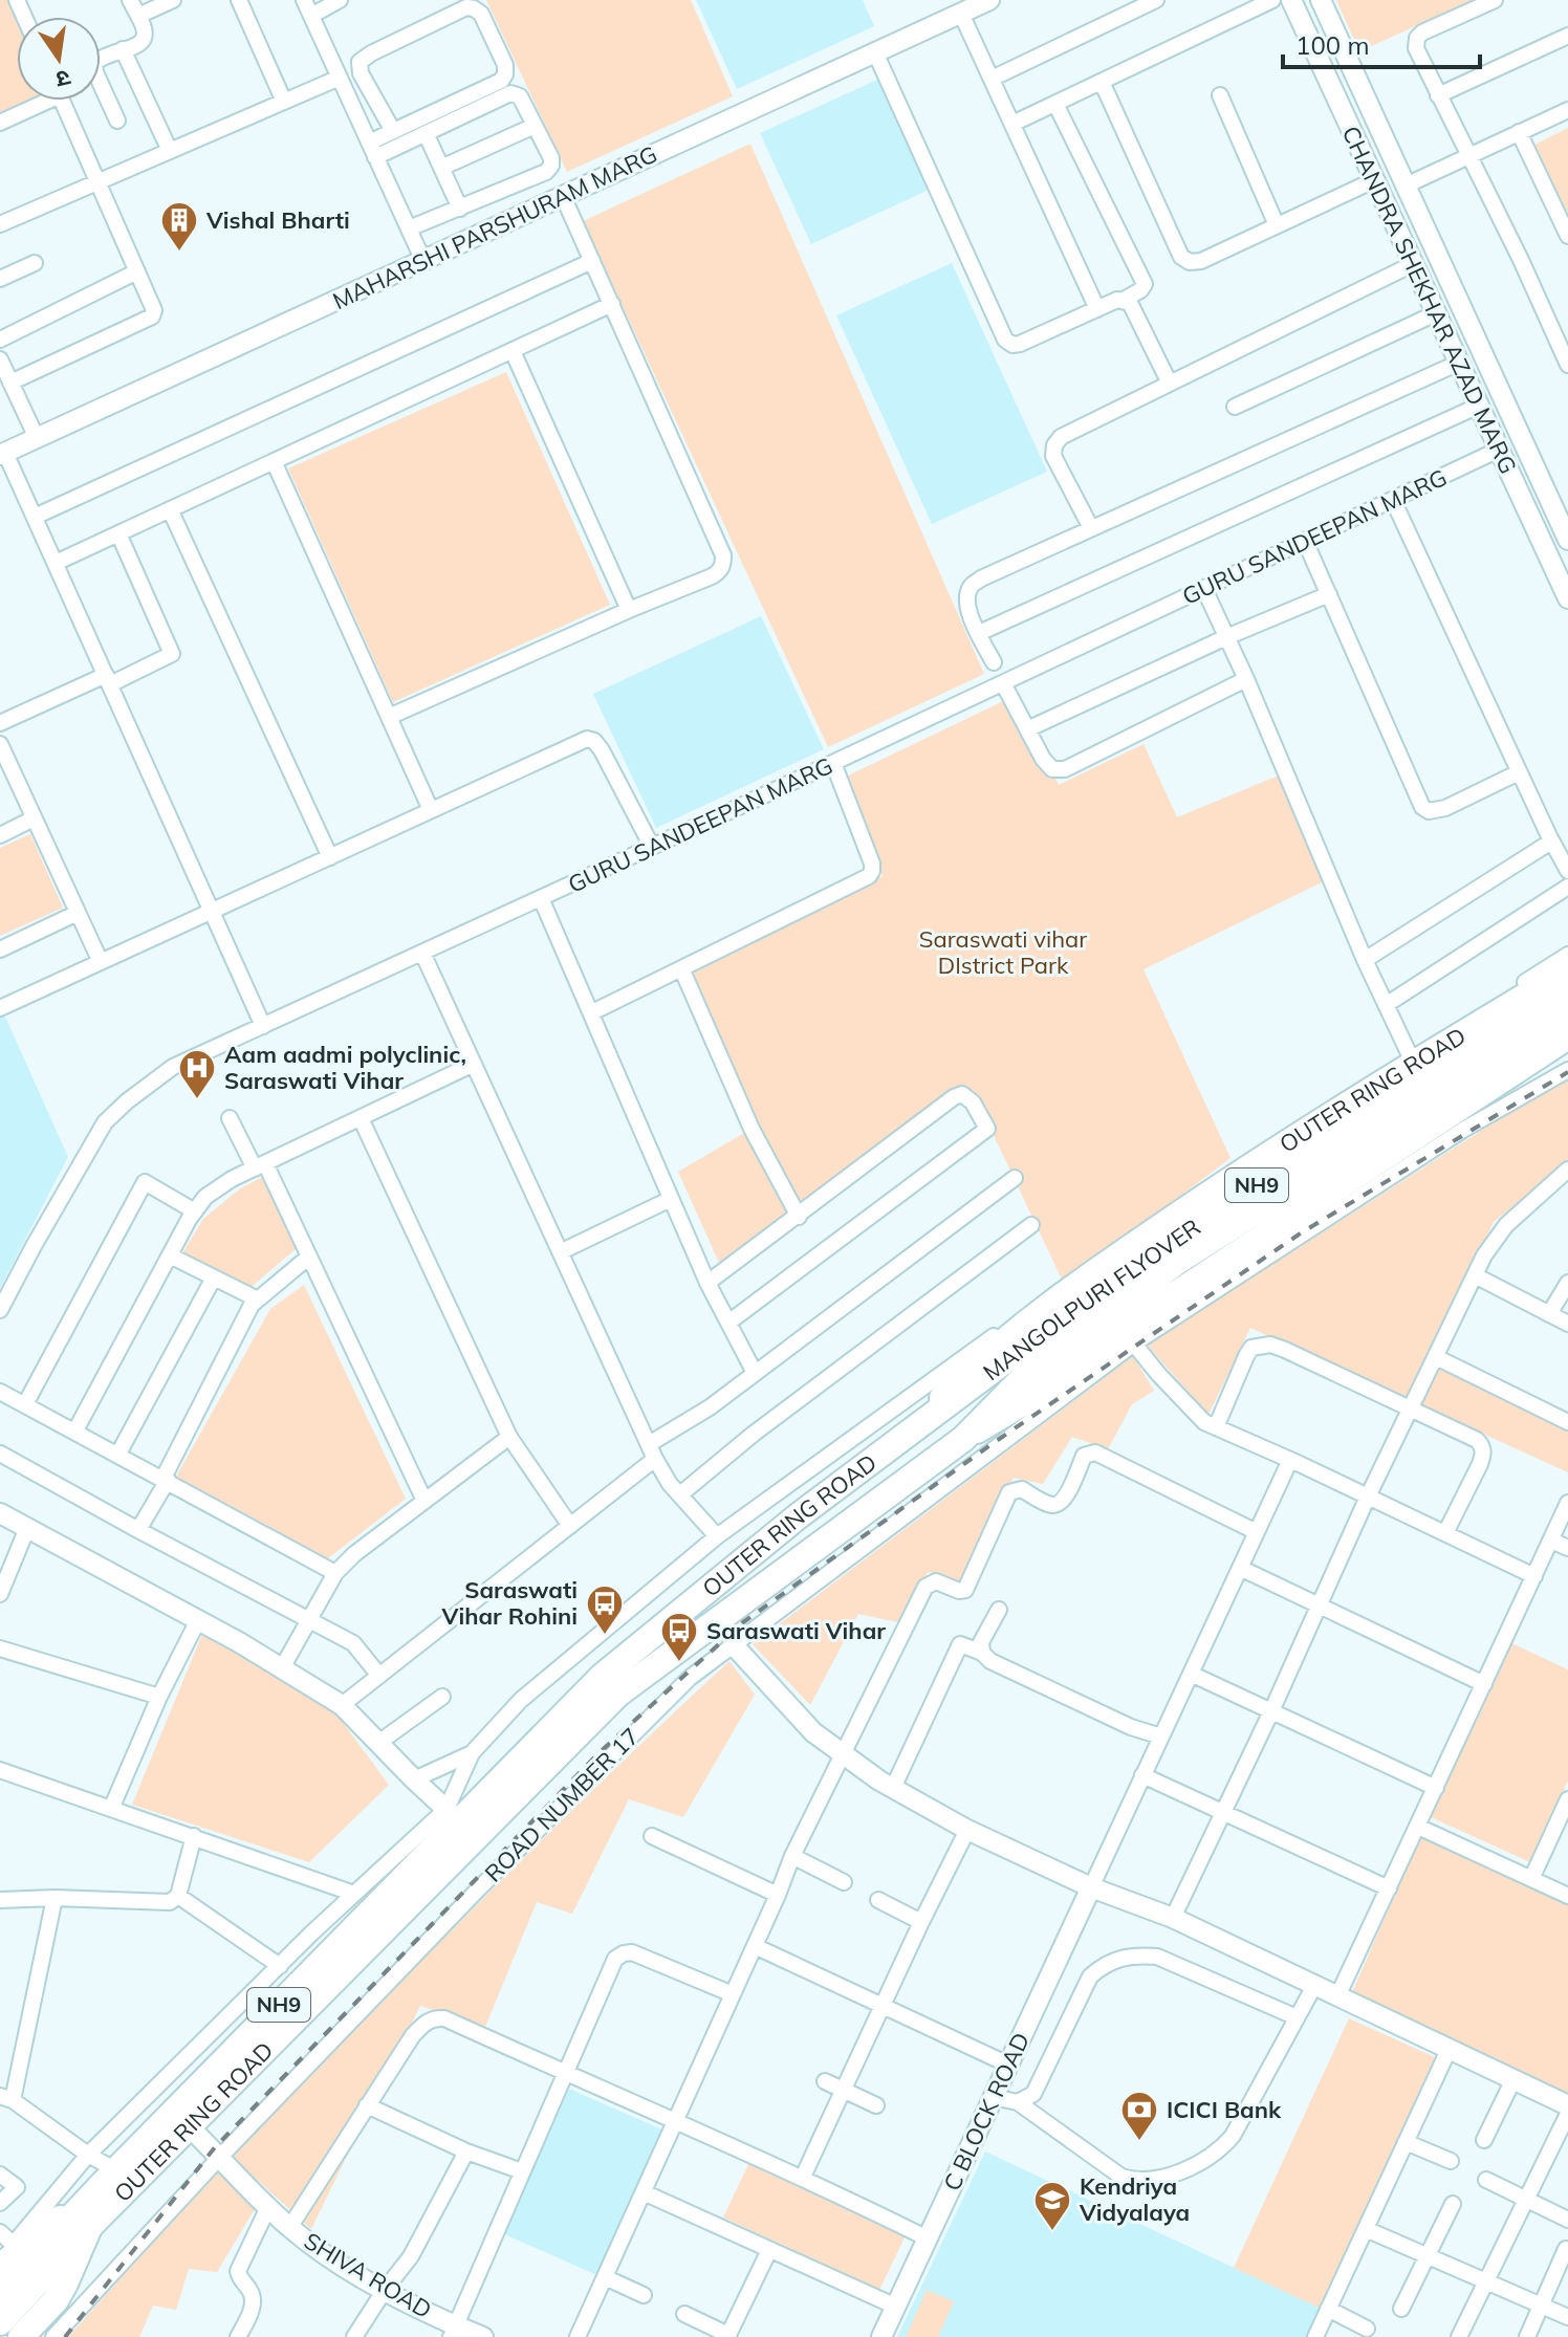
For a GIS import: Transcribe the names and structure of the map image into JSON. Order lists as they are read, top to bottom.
{
  "streets": {
    "main road": ["OUTER RING ROAD", "NH9", "MANGOLPURI FLYOVER"],
    "street": [
      "MAHARSHI PARSHURAM MARG",
      "CHANDRA SHEKHAR AZAD MARG",
      "GURU SANDEEPAN MARG",
      "ROAD NUMBER 17",
      "C BLOCK ROAD",
      "SHIVA ROAD"
    ]
  },
  "crossings": [
    ["CHANDRA SHEKHAR AZAD MARG", "GURU SANDEEPAN MARG"],
    ["OUTER RING ROAD", "NH9"],
    ["OUTER RING ROAD", "MANGOLPURI FLYOVER"],
    ["OUTER RING ROAD", "ROAD NUMBER 17"],
    ["OUTER RING ROAD", "SHIVA ROAD"],
    ["ROAD NUMBER 17", "SHIVA ROAD"]
  ],
  "parks": ["Saraswati vihar DIstrict Park"],
  "places": {
    "building": ["Vishal Bharti"],
    "hospital": ["Aam aadmi polyclinic, Saraswati Vihar"],
    "bus stop": ["Saraswati Vihar Rohini", "Saraswati Vihar"],
    "bank": ["ICICI Bank"],
    "school or university": ["Kendriya Vidyalaya"]
  },
  "scale_bar": "100 m",
  "north": "bottom"
}
